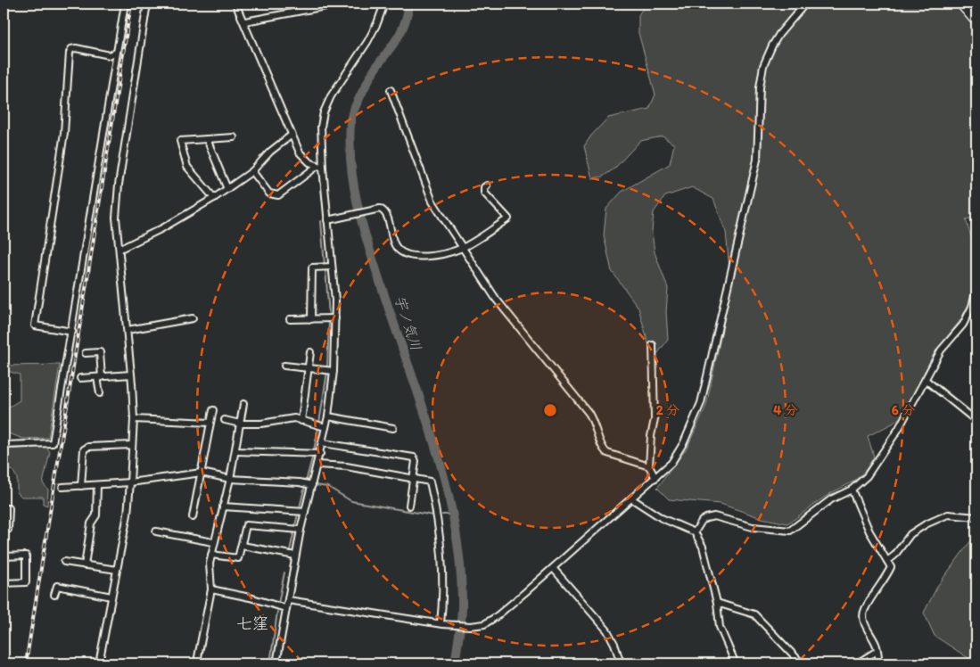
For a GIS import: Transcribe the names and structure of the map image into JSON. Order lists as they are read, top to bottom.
{
  "districts": ["七窪"],
  "water": ["宇ノ気川"],
  "rings": ["2 分", "4 分", "6 分"]
}
